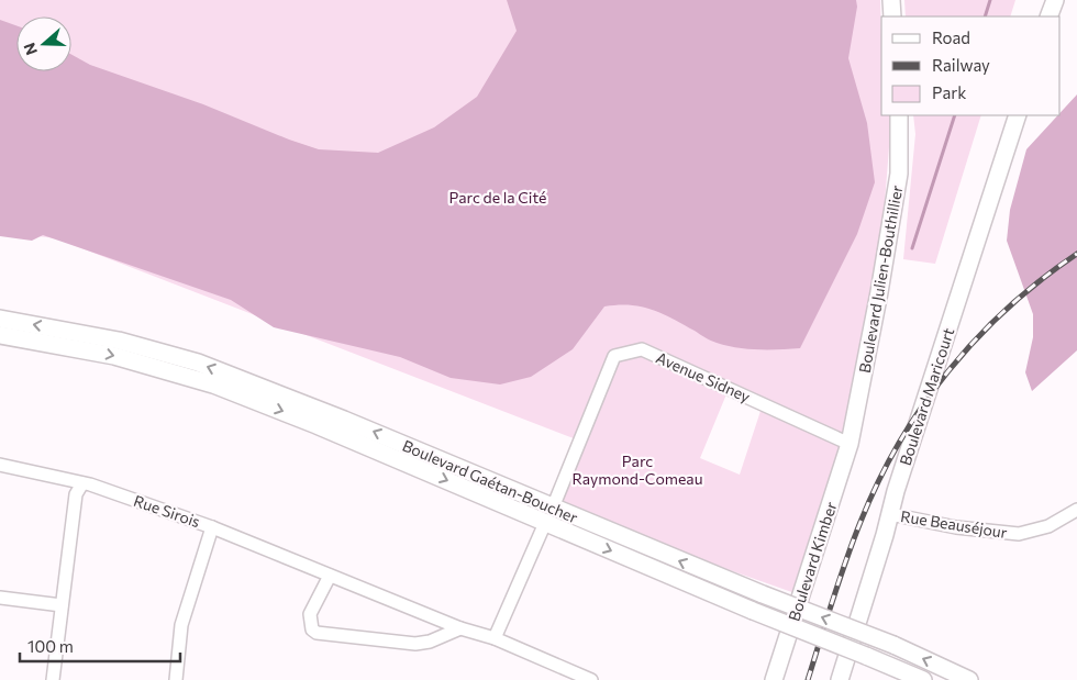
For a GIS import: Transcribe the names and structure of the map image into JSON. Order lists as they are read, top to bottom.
{
  "streets": {
    "main road": [
      "Boulevard Julien-Bouthillier",
      "Boulevard Maricourt",
      "Boulevard Gaétan-Boucher",
      "Boulevard Kimber"
    ],
    "street": ["Avenue Sidney", "Rue Sirois", "Rue Beauséjour"]
  },
  "crossings": [
    ["Boulevard Julien-Bouthillier", "Avenue Sidney"],
    ["Boulevard Julien-Bouthillier", "Boulevard Kimber"],
    ["Avenue Sidney", "Boulevard Gaétan-Boucher"],
    ["Avenue Sidney", "Boulevard Kimber"],
    ["Boulevard Maricourt", "Rue Beauséjour"]
  ],
  "parks": ["Parc de la Cité", "Parc Raymond-Comeau"],
  "legend": ["Road", "Railway", "Park"],
  "scale_bar": "100 m",
  "north": "left"
}
